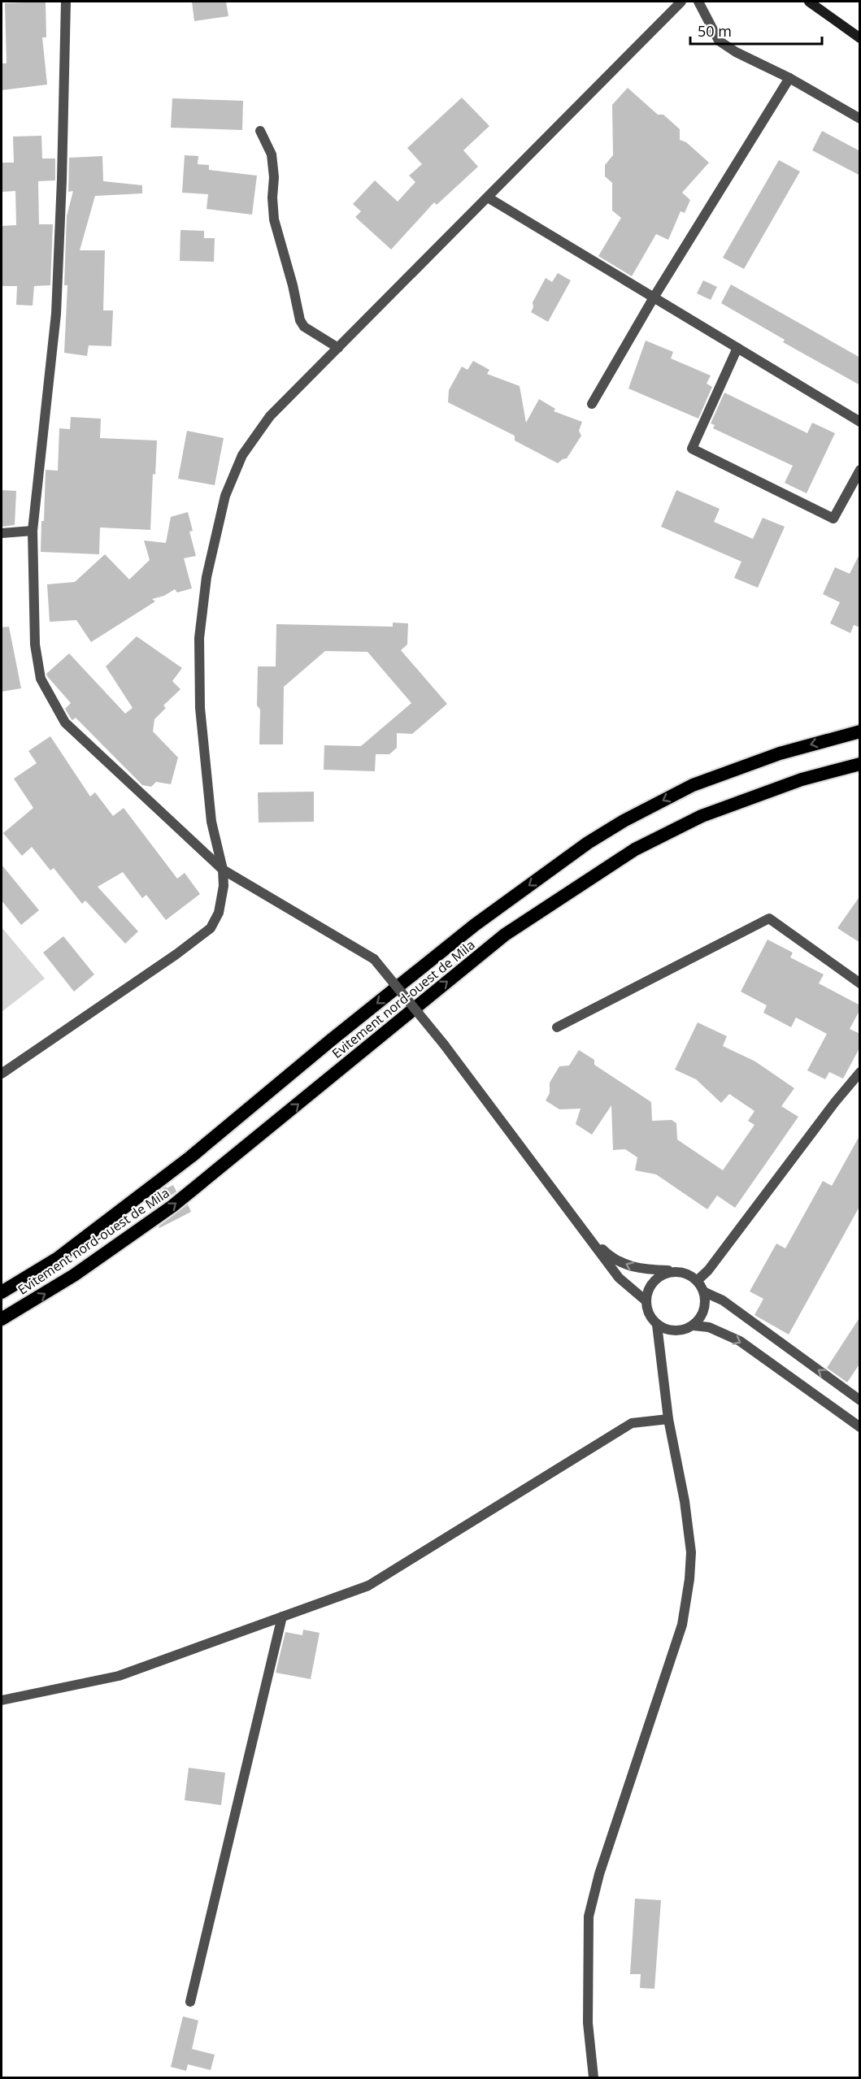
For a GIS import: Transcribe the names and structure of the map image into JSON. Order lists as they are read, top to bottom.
{
  "streets": {
    "highway": ["Evitement nord-ouest de Mila"]
  },
  "scale_bar": "50 m"
}
